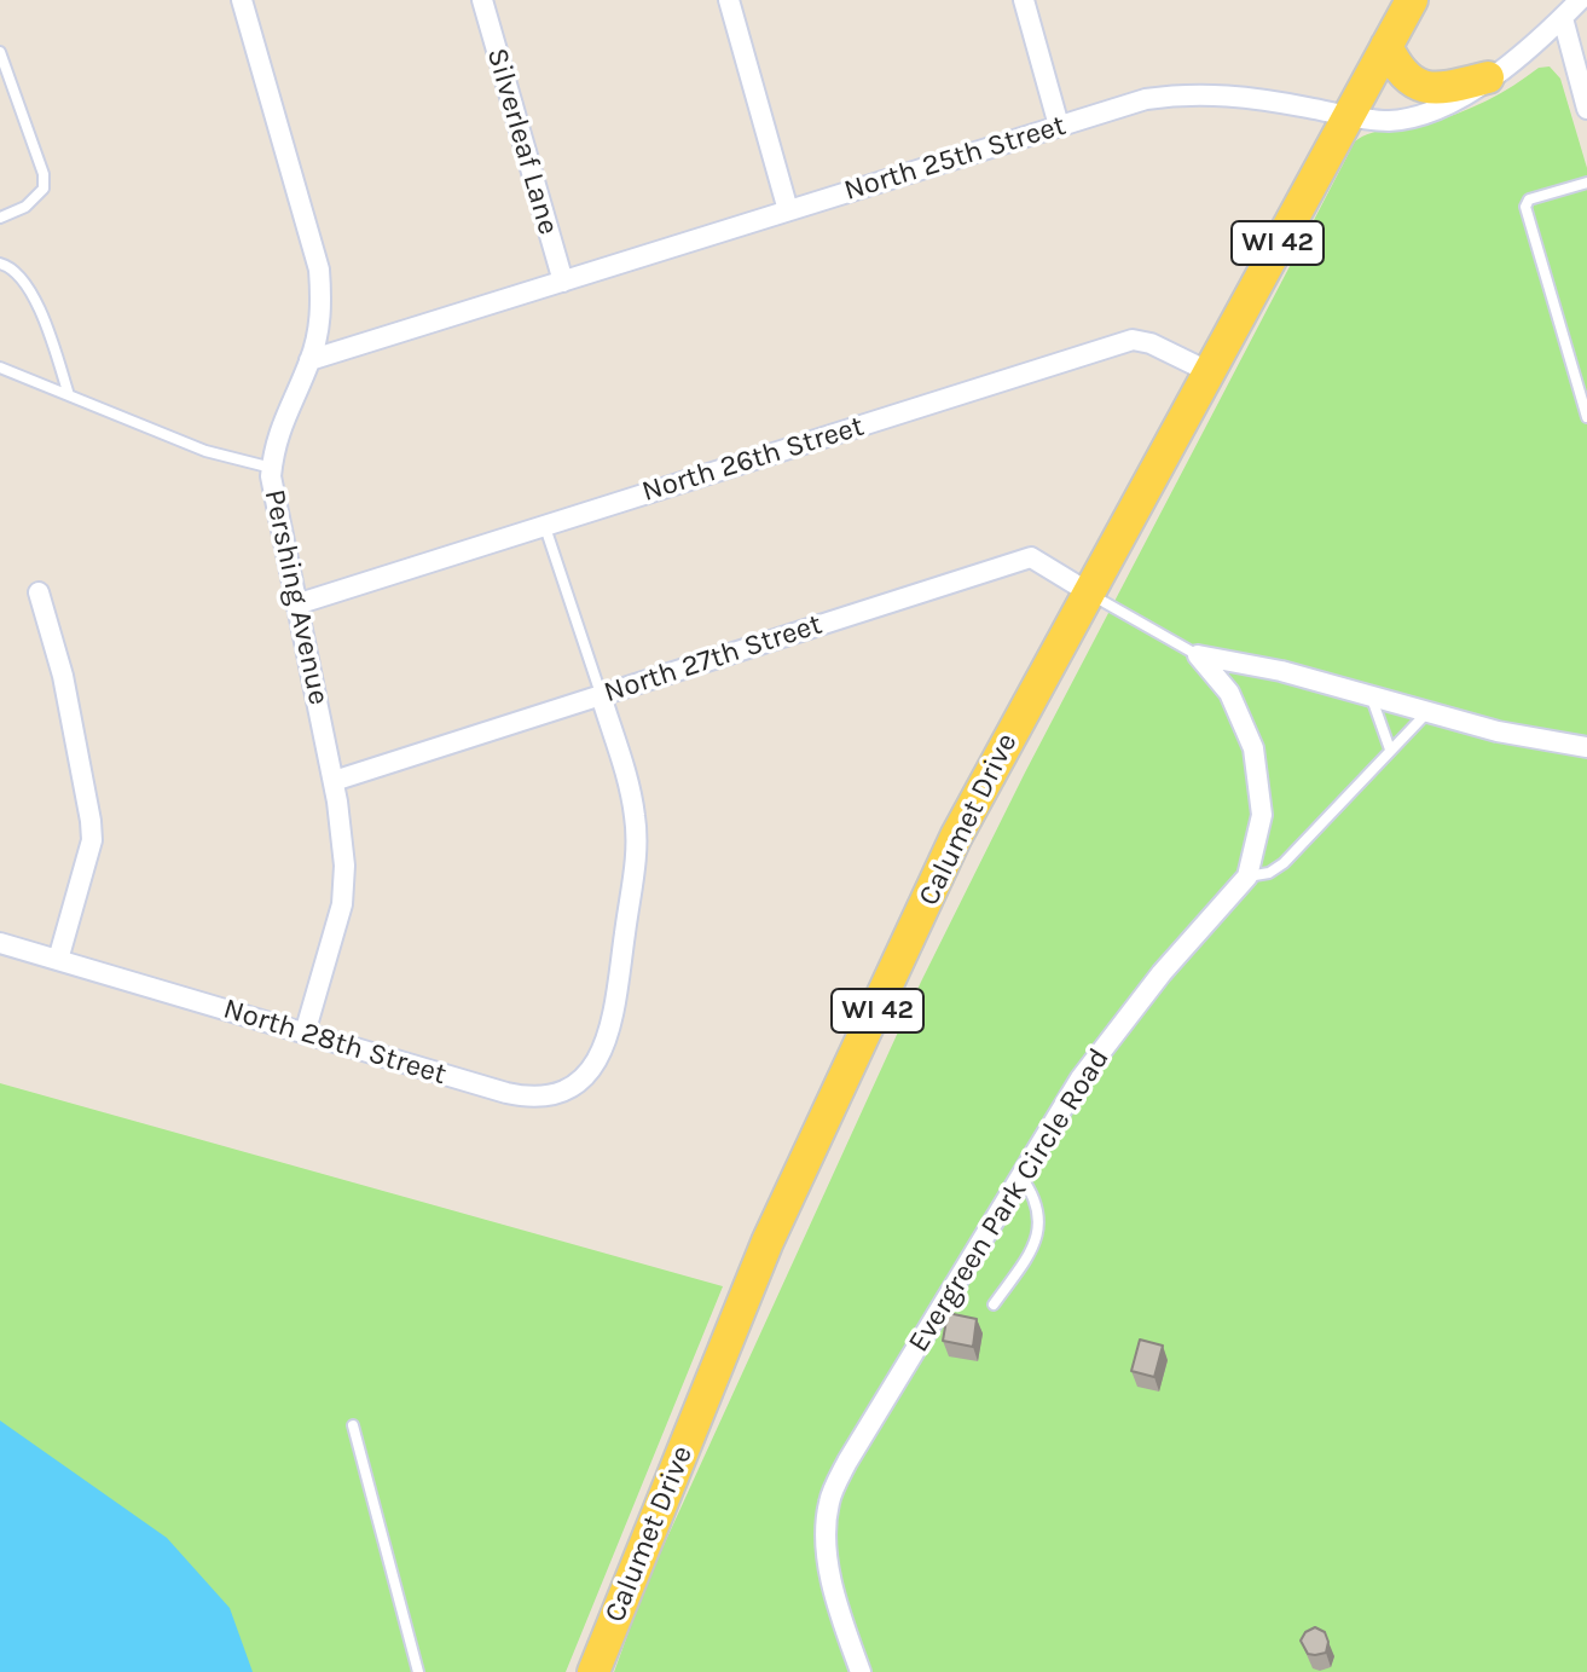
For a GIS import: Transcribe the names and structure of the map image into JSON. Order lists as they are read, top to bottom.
{
  "streets": {
    "main road": ["WI 42", "Calumet Drive"],
    "street": [
      "Silverleaf Lane",
      "North 25th Street",
      "North 26th Street",
      "Pershing Avenue",
      "North 27th Street",
      "North 28th Street",
      "Evergreen Park Circle Road"
    ]
  },
  "crossings": [
    ["Silverleaf Lane", "North 25th Street"],
    ["North 25th Street", "Pershing Avenue"],
    ["North 25th Street", "Calumet Drive"],
    ["North 26th Street", "Pershing Avenue"],
    ["North 26th Street", "Calumet Drive"],
    ["Pershing Avenue", "North 27th Street"],
    ["Pershing Avenue", "North 28th Street"],
    ["North 27th Street", "Calumet Drive"],
    ["North 27th Street", "North 28th Street"],
    ["North 27th Street", "Evergreen Park Circle Road"],
    ["Calumet Drive", "Evergreen Park Circle Road"]
  ]
}
